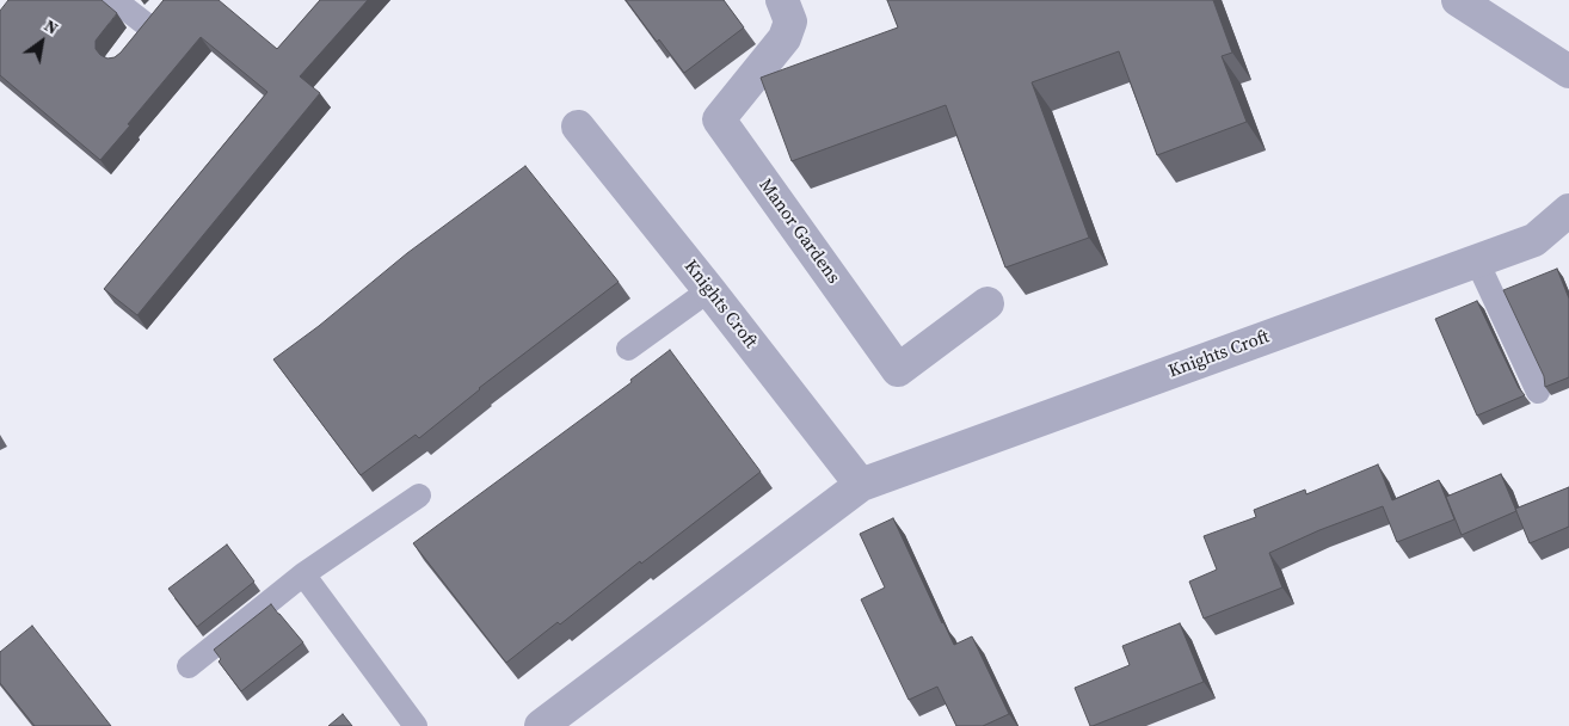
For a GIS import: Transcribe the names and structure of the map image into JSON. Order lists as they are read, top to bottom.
{
  "streets": {
    "street": ["Manor Gardens", "Knights Croft"]
  },
  "north": "top right"
}
